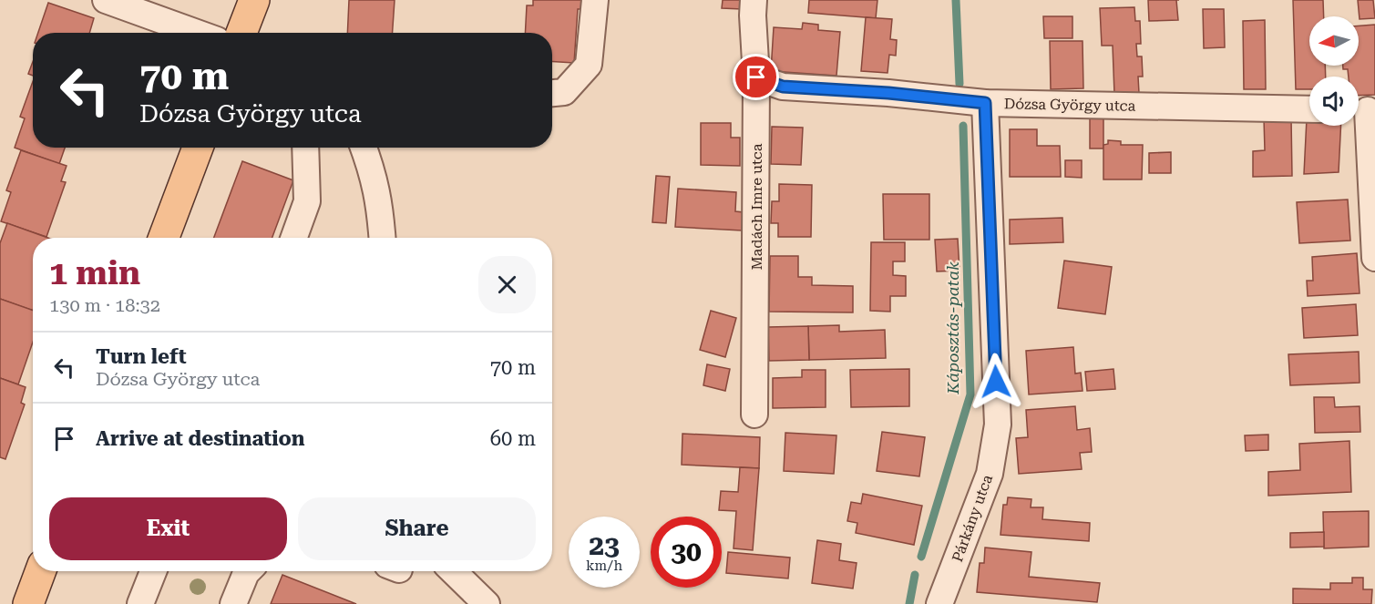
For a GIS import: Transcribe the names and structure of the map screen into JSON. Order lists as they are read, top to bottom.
{
  "streets": {
    "street": ["Dózsa György utca", "Madách Imre utca", "Párkány utca"]
  },
  "crossings": [
    ["Dózsa György utca", "Madách Imre utca"],
    ["Dózsa György utca", "Párkány utca"]
  ],
  "water": ["Káposztás-patak"],
  "north": "left",
  "page": {
    "turn": ["70 m", "Dózsa György utca"],
    "heading": ["1 min", "130 m · 18:32"],
    "list": [
      {
        "name": "Turn left",
        "note": "Dózsa György utca",
        "value": "70 m"
      },
      {
        "name": "Arrive at destination",
        "value": "60 m"
      }
    ],
    "buttons": ["Exit", "Share"],
    "speed": "23 km/h",
    "limit": "30"
  }
}
